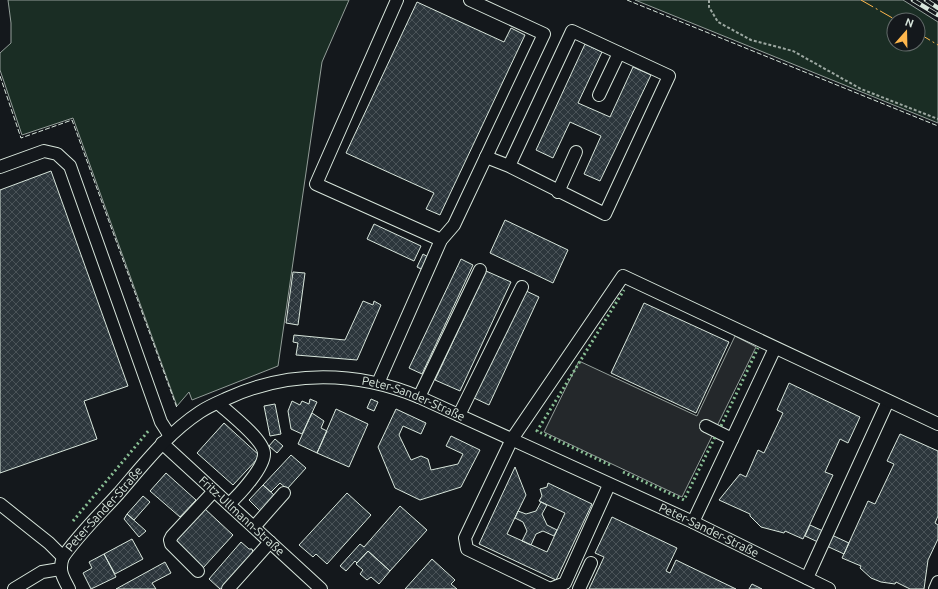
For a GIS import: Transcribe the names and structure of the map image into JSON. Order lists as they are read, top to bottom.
{
  "streets": {
    "street": ["Peter-Sander-Straße", "Fritz-Ullmann-Straße"]
  },
  "crossings": [
    ["Peter-Sander-Straße", "Fritz-Ullmann-Straße"]
  ],
  "north": "top"
}
